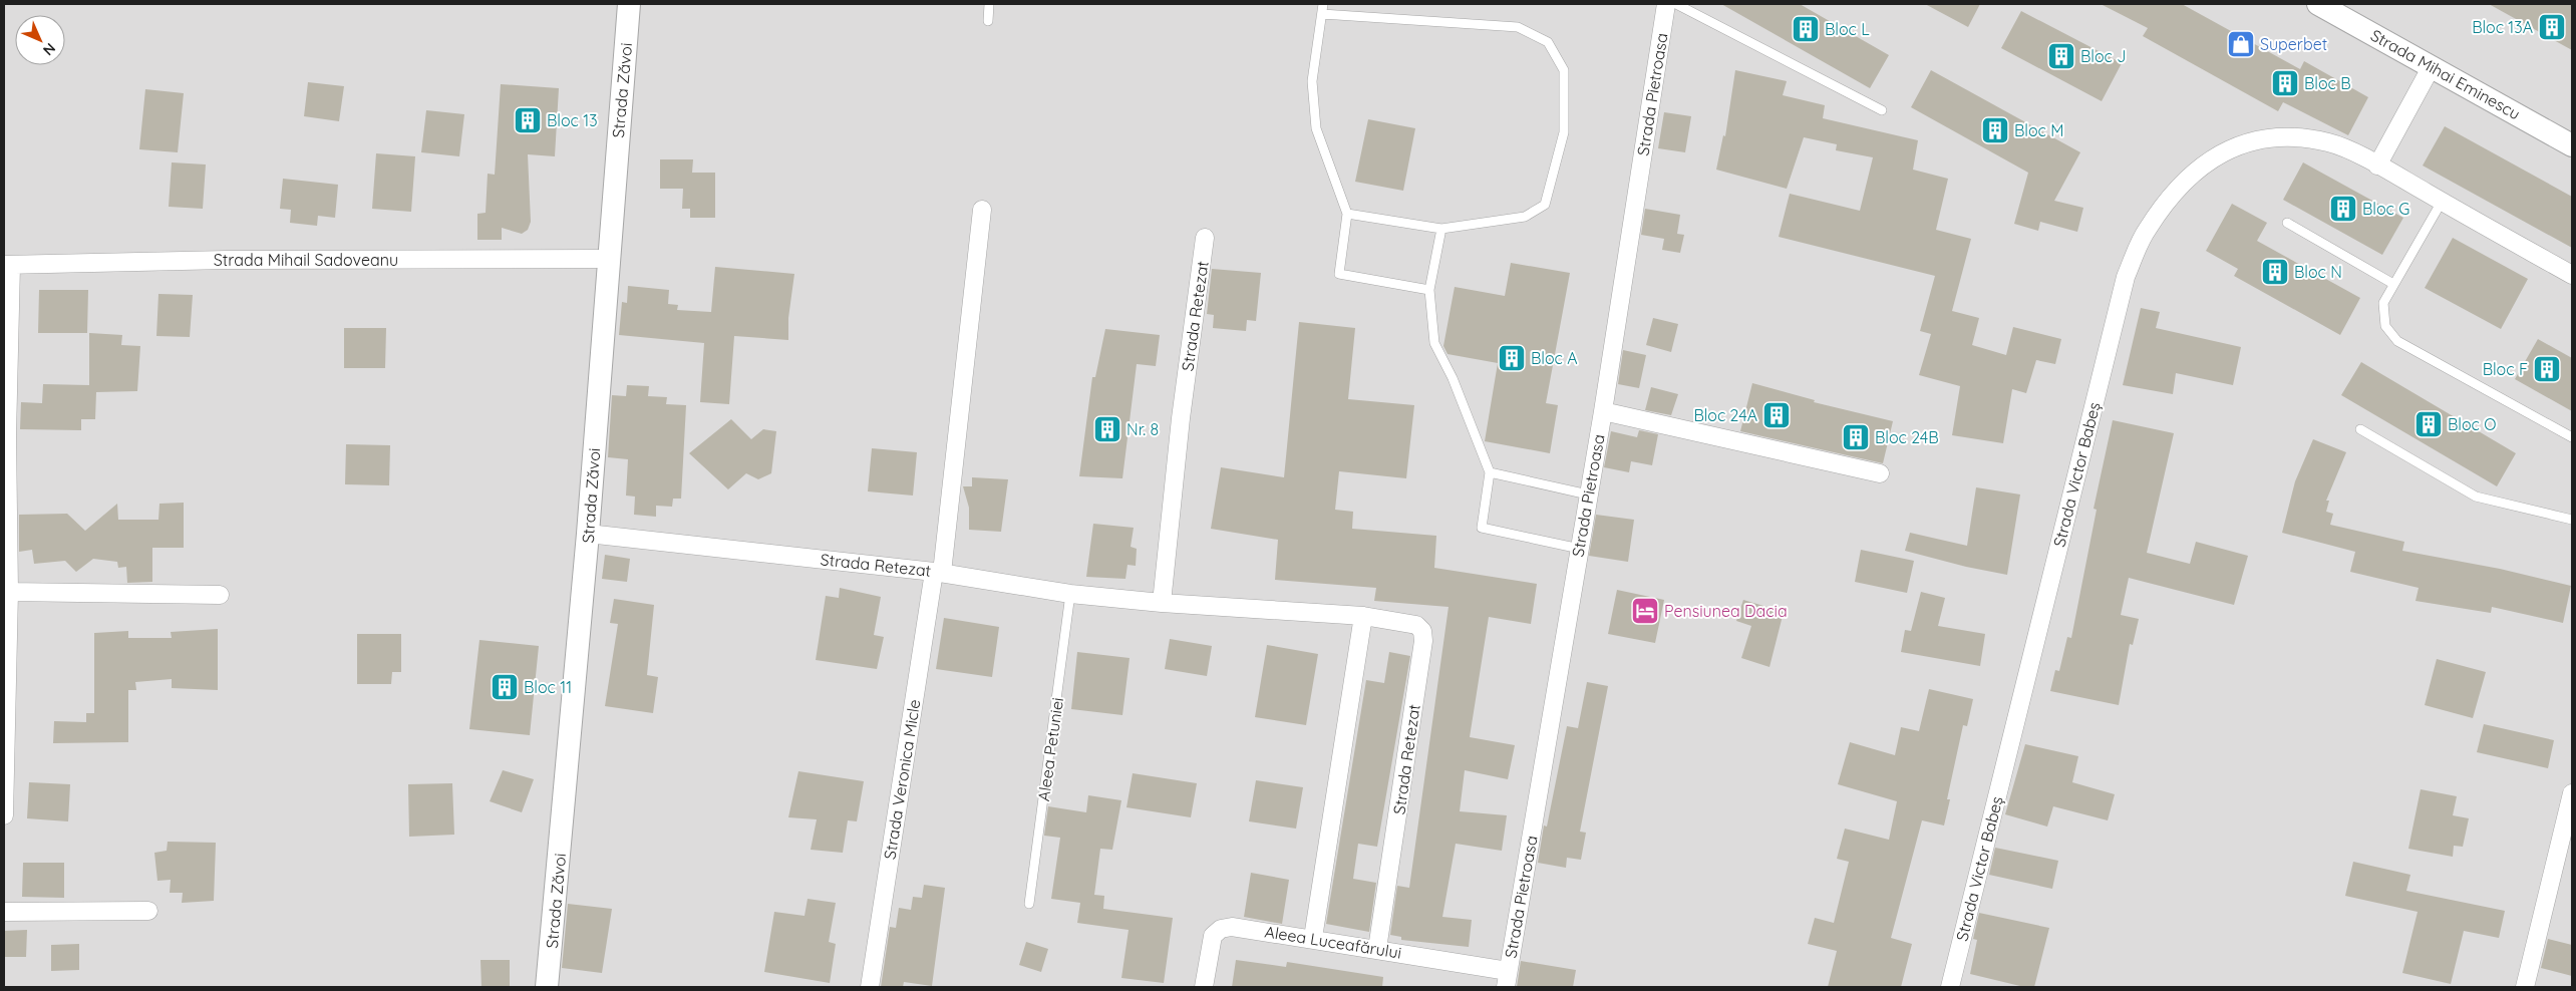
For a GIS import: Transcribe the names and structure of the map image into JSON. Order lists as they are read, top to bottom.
{
  "streets": {
    "street": [
      "Strada Mihai Eminescu",
      "Strada Zăvoi",
      "Strada Pietroasa",
      "Strada Mihail Sadoveanu",
      "Strada Retezat",
      "Strada Victor Babeș",
      "Strada Veronica Micle",
      "Aleea Luceafărului"
    ],
    "lane": ["Aleea Petuniei"]
  },
  "crossings": [
    ["Strada Zăvoi", "Strada Mihail Sadoveanu"],
    ["Strada Zăvoi", "Strada Retezat"],
    ["Strada Pietroasa", "Aleea Luceafărului"],
    ["Strada Retezat", "Aleea Petuniei"],
    ["Strada Retezat", "Strada Veronica Micle"],
    ["Strada Retezat", "Aleea Luceafărului"]
  ],
  "places": {
    "building": [
      "Bloc 13A",
      "Bloc L",
      "Bloc J",
      "Bloc B",
      "Bloc 13",
      "Bloc M",
      "Bloc G",
      "Bloc N",
      "Bloc A",
      "Bloc F",
      "Bloc 24A",
      "Bloc O",
      "Nr. 8",
      "Bloc 24B",
      "Bloc 11"
    ],
    "shop": ["Superbet"],
    "hotel": ["Pensiunea Dacia"]
  },
  "north": "bottom right"
}
